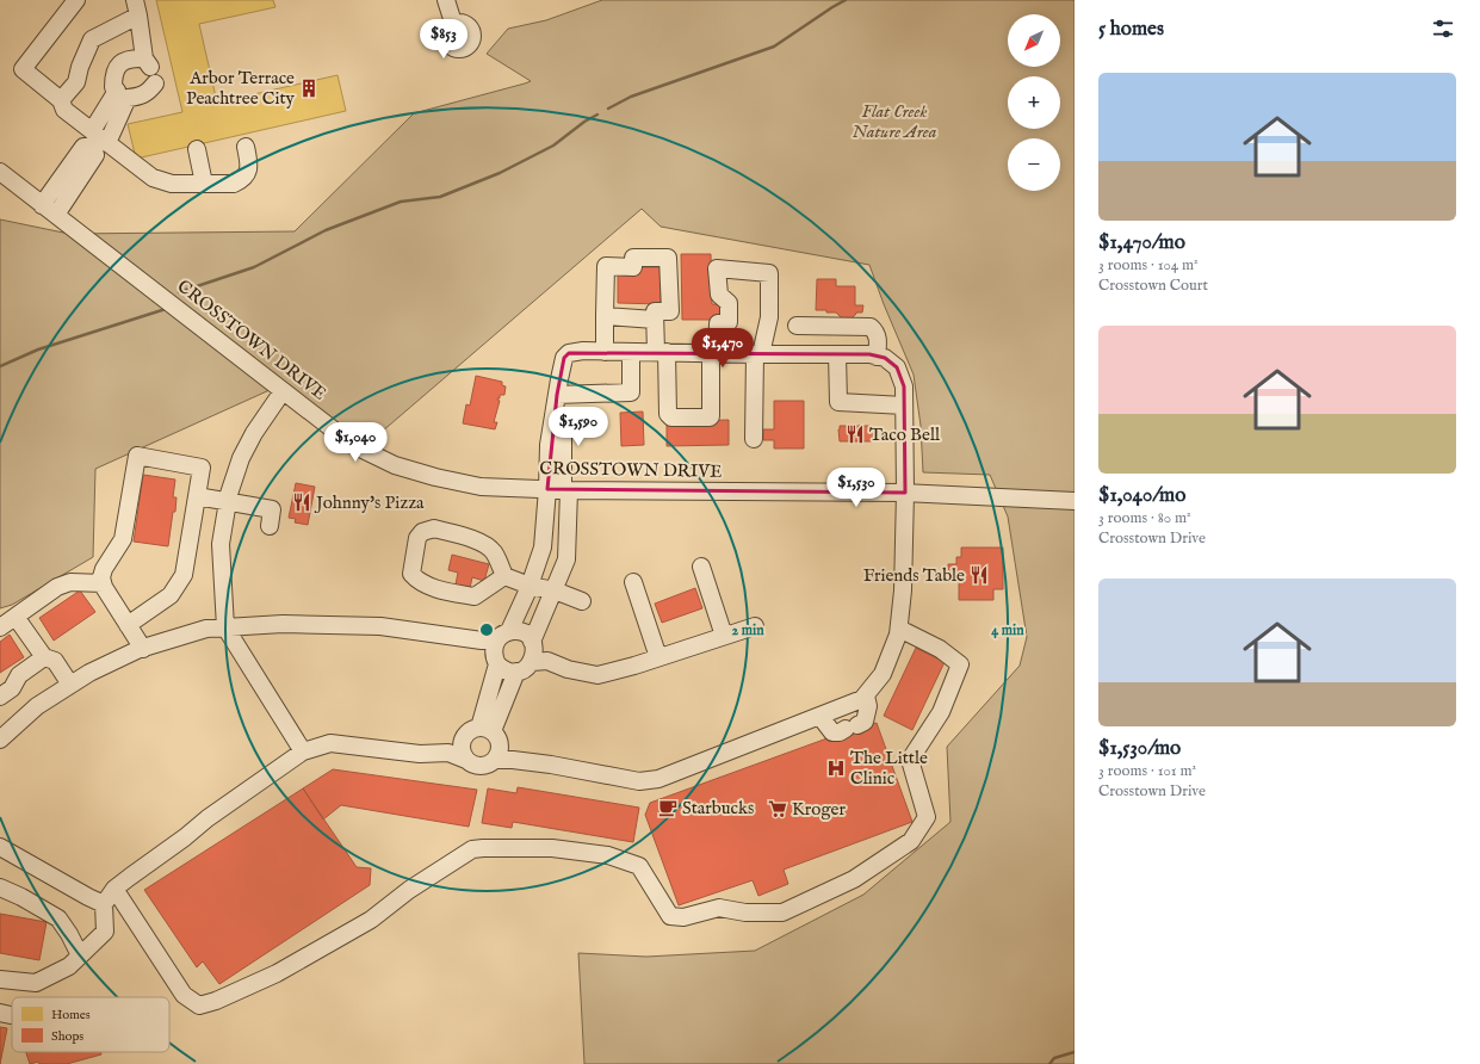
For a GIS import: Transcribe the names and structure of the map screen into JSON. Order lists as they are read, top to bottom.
{
  "streets": {
    "street": ["CROSSTOWN DRIVE"]
  },
  "parks": ["Flat Creek Nature Area"],
  "places": {
    "building": ["Arbor Terrace Peachtree City"],
    "restaurant": ["Taco Bell", "Johnny's Pizza", "Friends Table"],
    "hospital": ["The Little Clinic"],
    "cafe": ["Starbucks"],
    "supermarket": ["Kroger"]
  },
  "legend": ["Homes", "Shops"],
  "north": "bottom left",
  "page": {
    "heading": "5 homes",
    "map_buttons": ["+", "−"],
    "price": [
      "$853",
      "$1,470",
      "$1,590",
      "$1,040",
      "$1,530"
    ],
    "list": [
      {
        "name": "$1,470/mo",
        "note": "3 rooms · 104 m² · Crosstown Court"
      },
      {
        "name": "$1,040/mo",
        "note": "3 rooms · 80 m² · Crosstown Drive"
      },
      {
        "name": "$1,530/mo",
        "note": "3 rooms · 101 m² · Crosstown Drive"
      }
    ]
  },
  "rings": ["2 min", "4 min"]
}
